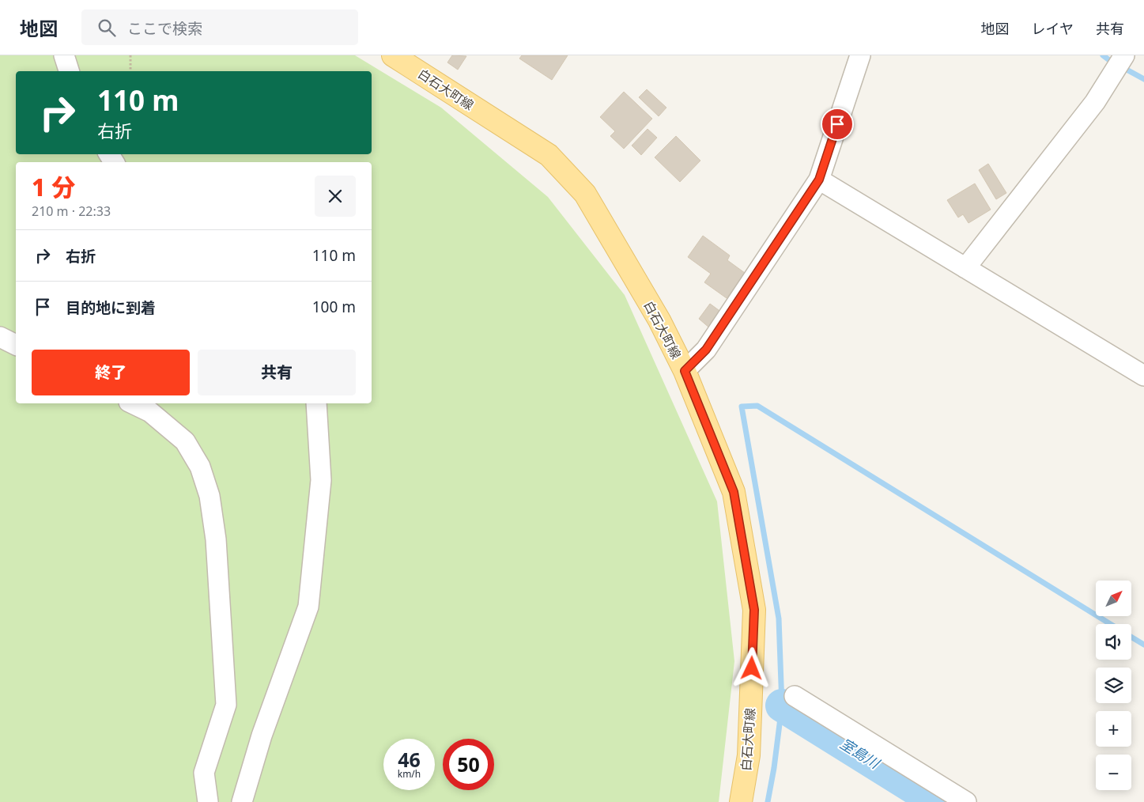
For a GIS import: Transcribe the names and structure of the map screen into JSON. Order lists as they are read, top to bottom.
{
  "streets": {
    "main road": ["白石大町線"]
  },
  "water": ["室島川"],
  "north": "top right",
  "page": {
    "header": "地図",
    "search": "ここで検索",
    "nav": ["地図", "レイヤ", "共有"],
    "turn": ["110 m", "右折"],
    "heading": ["1 分", "210 m · 22:33"],
    "list": [
      {
        "name": "右折",
        "value": "110 m"
      },
      {
        "name": "目的地に到着",
        "value": "100 m"
      }
    ],
    "buttons": ["終了", "共有"],
    "map_buttons": ["+", "−"],
    "speed": "46 km/h",
    "limit": "50"
  }
}
